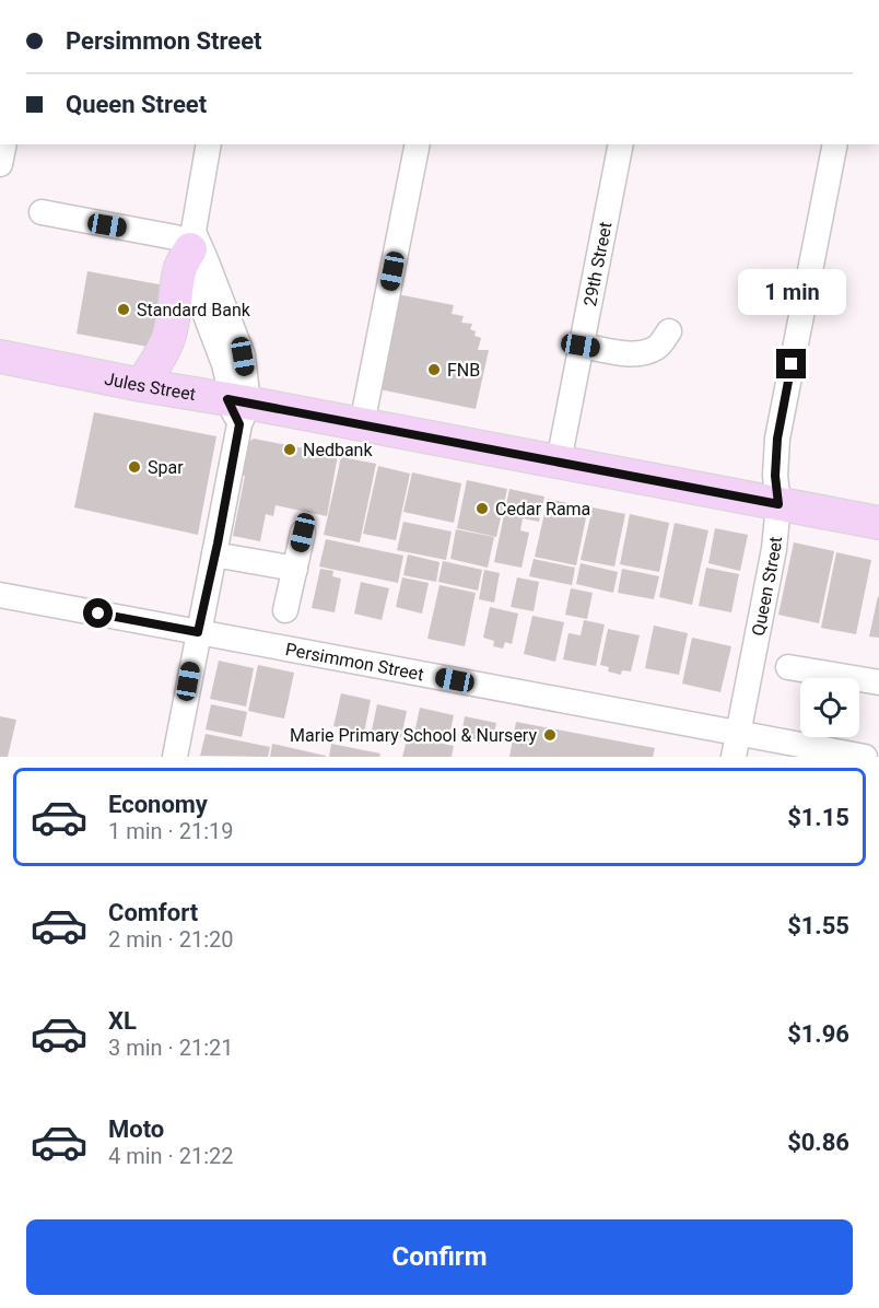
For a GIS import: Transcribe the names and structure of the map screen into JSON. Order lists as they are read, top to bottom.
{
  "streets": {
    "main road": ["Jules Street"],
    "street": ["29th Street", "Queen Street", "Persimmon Street"]
  },
  "crossings": [
    ["29th Street", "Jules Street"],
    ["Jules Street", "Queen Street"],
    ["Queen Street", "Persimmon Street"]
  ],
  "places": [
    "Standard Bank",
    "FNB",
    "Nedbank",
    "Spar",
    "Cedar Rama",
    "Marie Primary School & Nursery"
  ],
  "page": {
    "banner": ["Persimmon Street", "Queen Street"],
    "bubble": "1 min",
    "list": [
      {
        "name": "Economy",
        "note": "1 min · 21:19",
        "value": "$1.15"
      },
      {
        "name": "Comfort",
        "note": "2 min · 21:20",
        "value": "$1.55"
      },
      {
        "name": "XL",
        "note": "3 min · 21:21",
        "value": "$1.96"
      },
      {
        "name": "Moto",
        "note": "4 min · 21:22",
        "value": "$0.86"
      }
    ],
    "buttons": "Confirm"
  }
}
